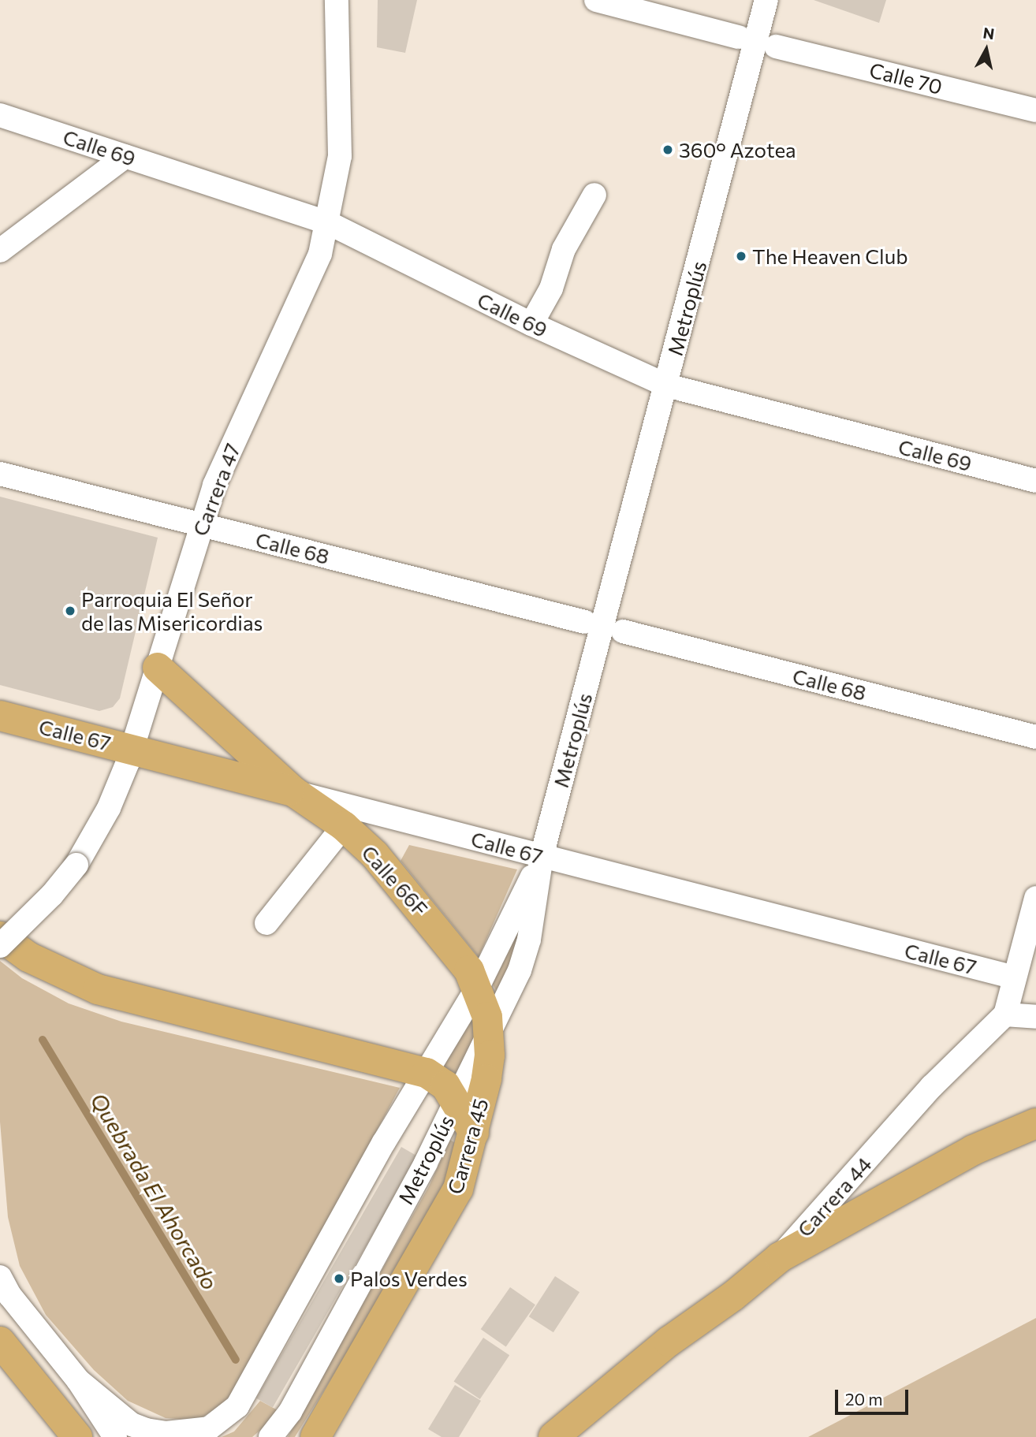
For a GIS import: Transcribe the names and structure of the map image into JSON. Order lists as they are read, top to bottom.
{
  "streets": {
    "main road": [
      "Calle 67",
      "Calle 66F",
      "Carrera 45",
      "Carrera 44"
    ],
    "street": [
      "Calle 70",
      "Calle 69",
      "Metroplús",
      "Carrera 47",
      "Calle 68"
    ]
  },
  "crossings": [
    ["Calle 69", "Metroplús"],
    ["Calle 69", "Carrera 47"],
    ["Metroplús", "Calle 67"],
    ["Metroplús", "Carrera 45"],
    ["Carrera 47", "Calle 68"],
    ["Carrera 47", "Calle 67"],
    ["Calle 67", "Calle 66F"],
    ["Calle 66F", "Carrera 45"]
  ],
  "water": ["Quebrada El Ahorcado"],
  "places": [
    "360° Azotea",
    "The Heaven Club",
    "Parroquia El Señor de las Misericordias",
    "Palos Verdes"
  ],
  "scale_bar": "20 m",
  "north": "top"
}
